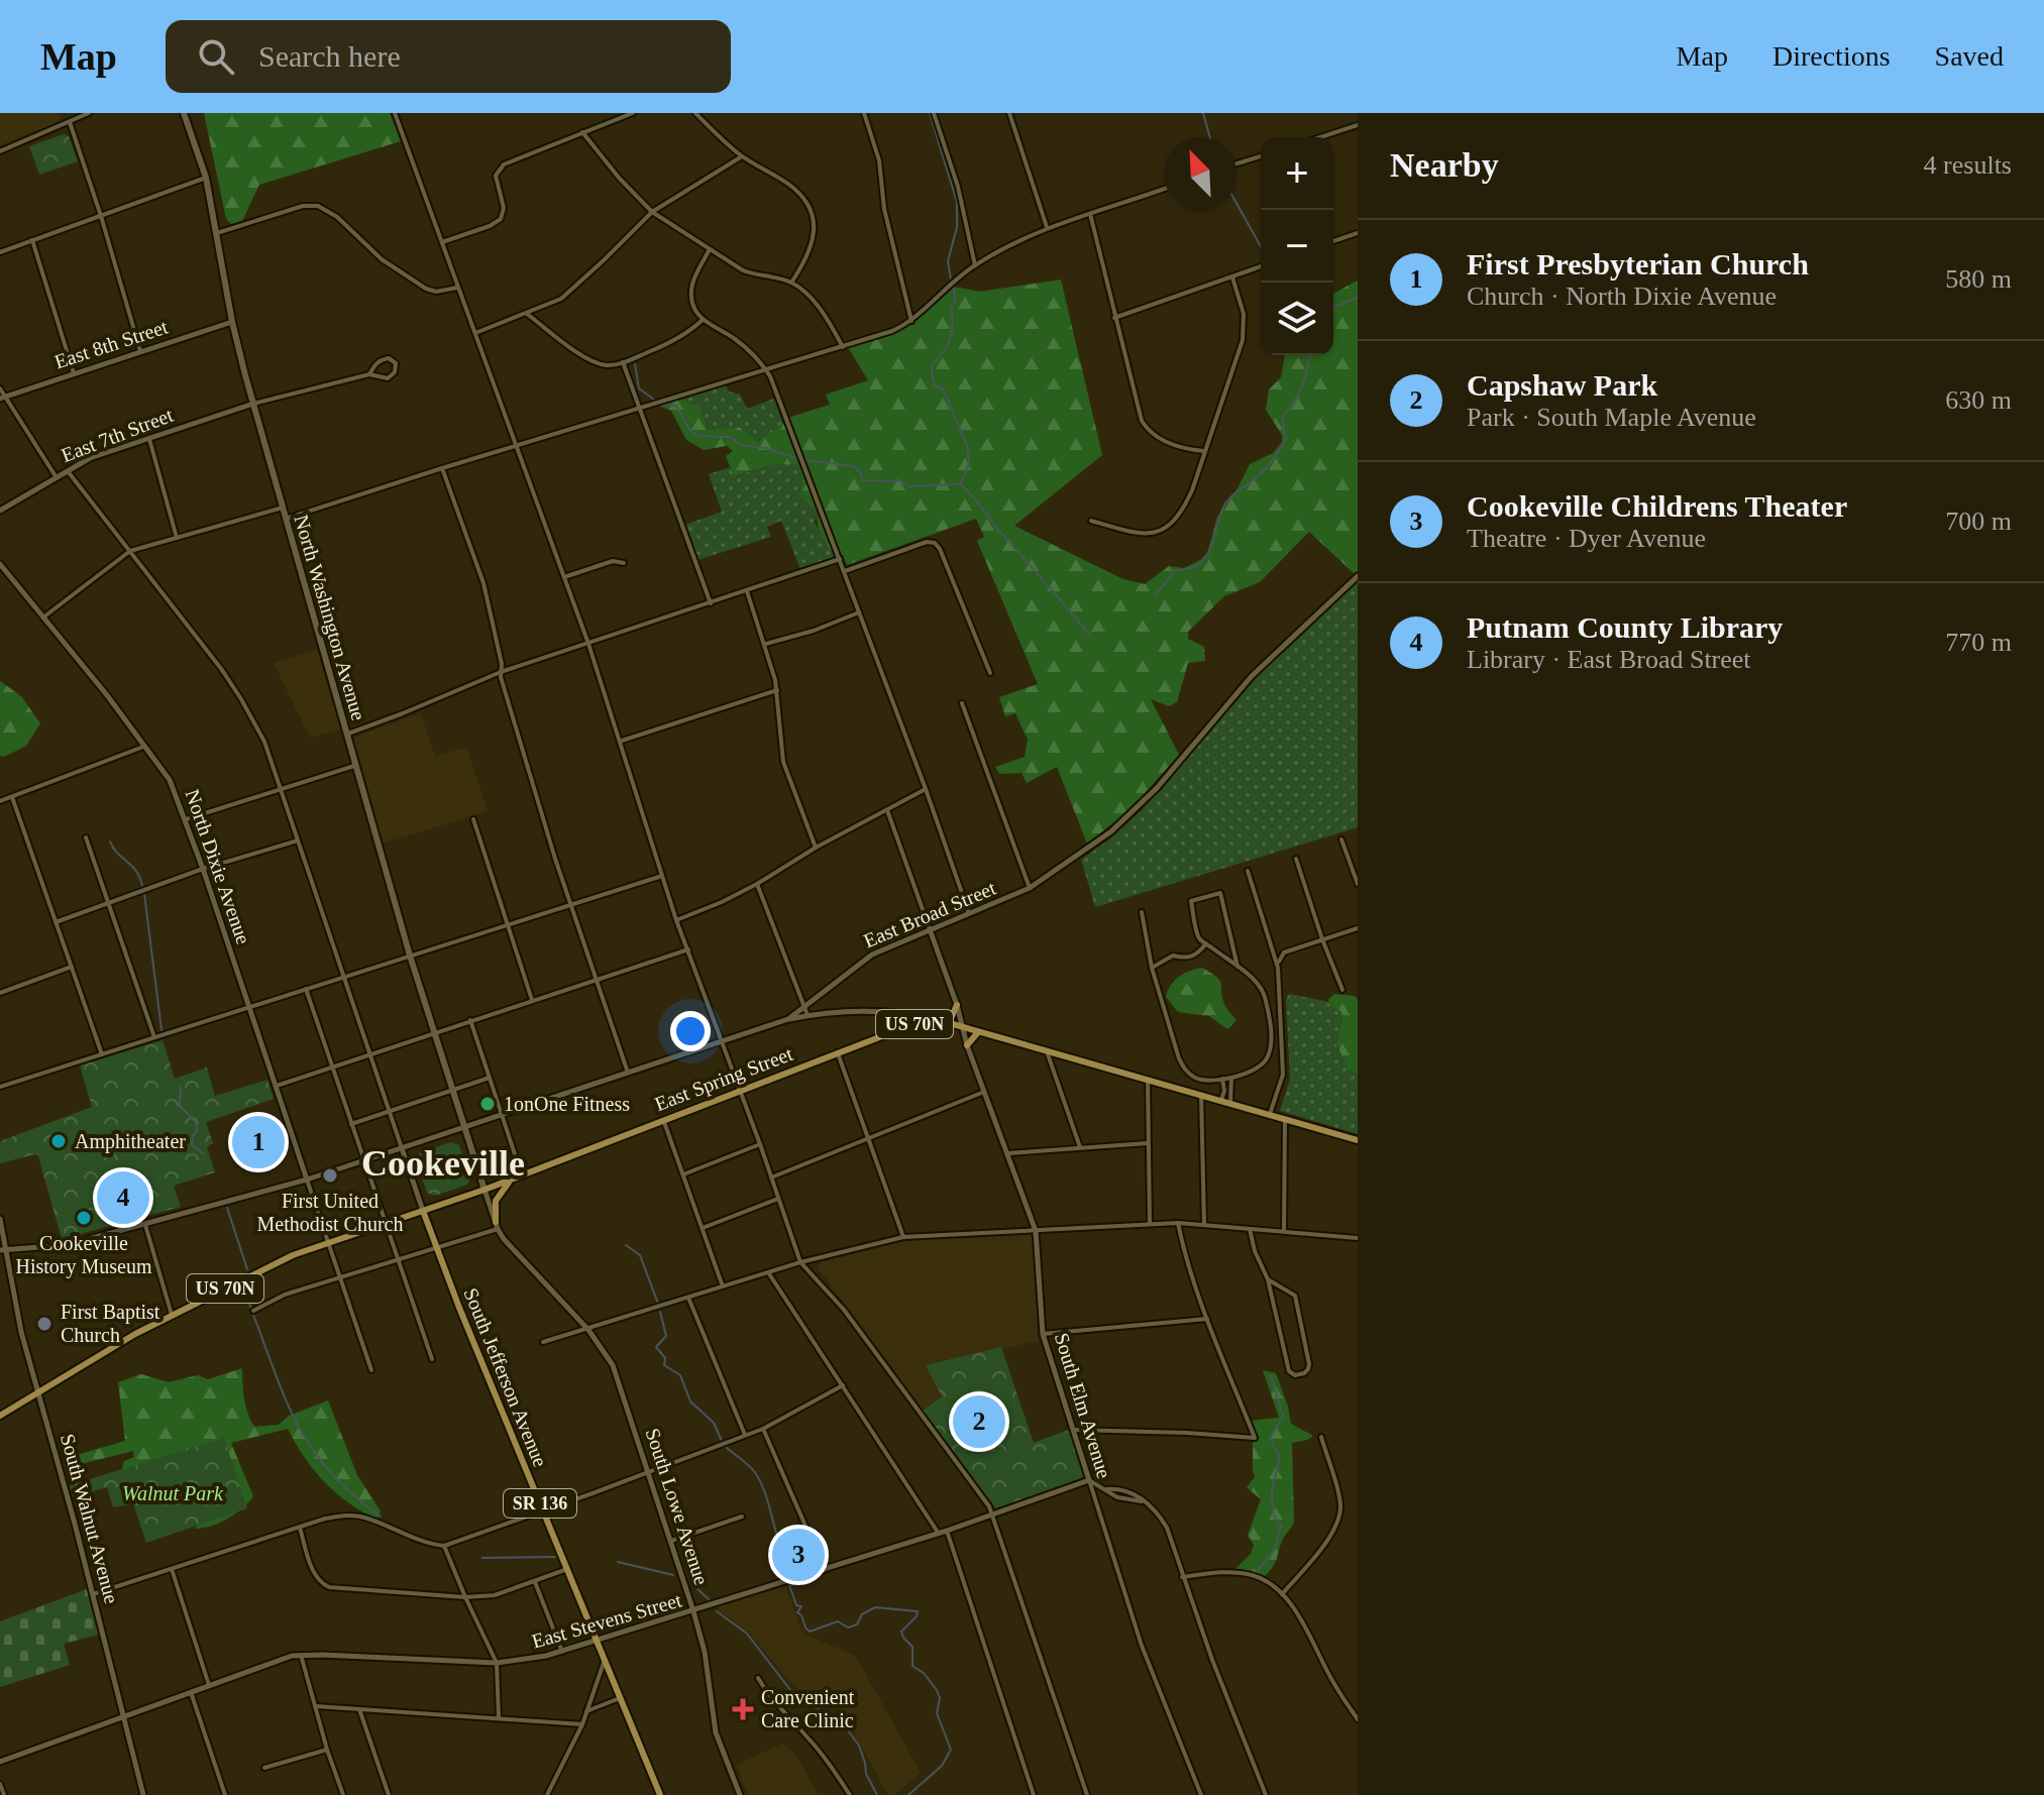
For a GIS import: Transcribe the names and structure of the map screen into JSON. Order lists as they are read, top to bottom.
{
  "streets": {
    "main road": [
      "North Washington Avenue",
      "US 70N",
      "East Spring Street",
      "South Jefferson Avenue",
      "SR 136"
    ],
    "street": [
      "East 8th Street",
      "East 7th Street",
      "North Dixie Avenue",
      "East Broad Street",
      "South Elm Avenue",
      "South Lowe Avenue",
      "South Walnut Avenue",
      "East Stevens Street"
    ]
  },
  "crossings": [
    ["East 8th Street", "North Washington Avenue"],
    ["East 7th Street", "North Washington Avenue"],
    ["North Washington Avenue", "East Broad Street"],
    ["North Washington Avenue", "East Spring Street"],
    ["North Washington Avenue", "South Lowe Avenue"],
    ["North Dixie Avenue", "East Broad Street"],
    ["East Broad Street", "South Jefferson Avenue"],
    ["East Broad Street", "South Elm Avenue"],
    ["East Broad Street", "South Walnut Avenue"],
    ["US 70N", "East Spring Street"],
    ["US 70N", "South Walnut Avenue"],
    ["East Spring Street", "South Jefferson Avenue"],
    ["East Spring Street", "South Elm Avenue"],
    ["East Spring Street", "South Lowe Avenue"],
    ["East Spring Street", "South Walnut Avenue"],
    ["South Jefferson Avenue", "East Stevens Street"],
    ["South Elm Avenue", "East Stevens Street"],
    ["South Lowe Avenue", "East Stevens Street"],
    ["South Walnut Avenue", "East Stevens Street"]
  ],
  "districts": ["Cookeville"],
  "parks": ["Walnut Park"],
  "places": {
    "other": [
      "1onOne Fitness",
      "Amphitheater",
      "First United Methodist Church",
      "Cookeville History Museum",
      "First Baptist Church"
    ],
    "health": ["Convenient Care Clinic"]
  },
  "north": "top left",
  "page": {
    "header": "Map",
    "search": "Search here",
    "nav": ["Map", "Directions", "Saved"],
    "heading": ["Nearby", "4 results"],
    "map_buttons": ["+", "−"],
    "list": [
      {
        "mark": "1",
        "name": "First Presbyterian Church",
        "note": "Church · North Dixie Avenue",
        "value": "580 m"
      },
      {
        "mark": "2",
        "name": "Capshaw Park",
        "note": "Park · South Maple Avenue",
        "value": "630 m"
      },
      {
        "mark": "3",
        "name": "Cookeville Childrens Theater",
        "note": "Theatre · Dyer Avenue",
        "value": "700 m"
      },
      {
        "mark": "4",
        "name": "Putnam County Library",
        "note": "Library · East Broad Street",
        "value": "770 m"
      }
    ],
    "pins": [
      "1",
      "4",
      "2",
      "3"
    ]
  }
}
